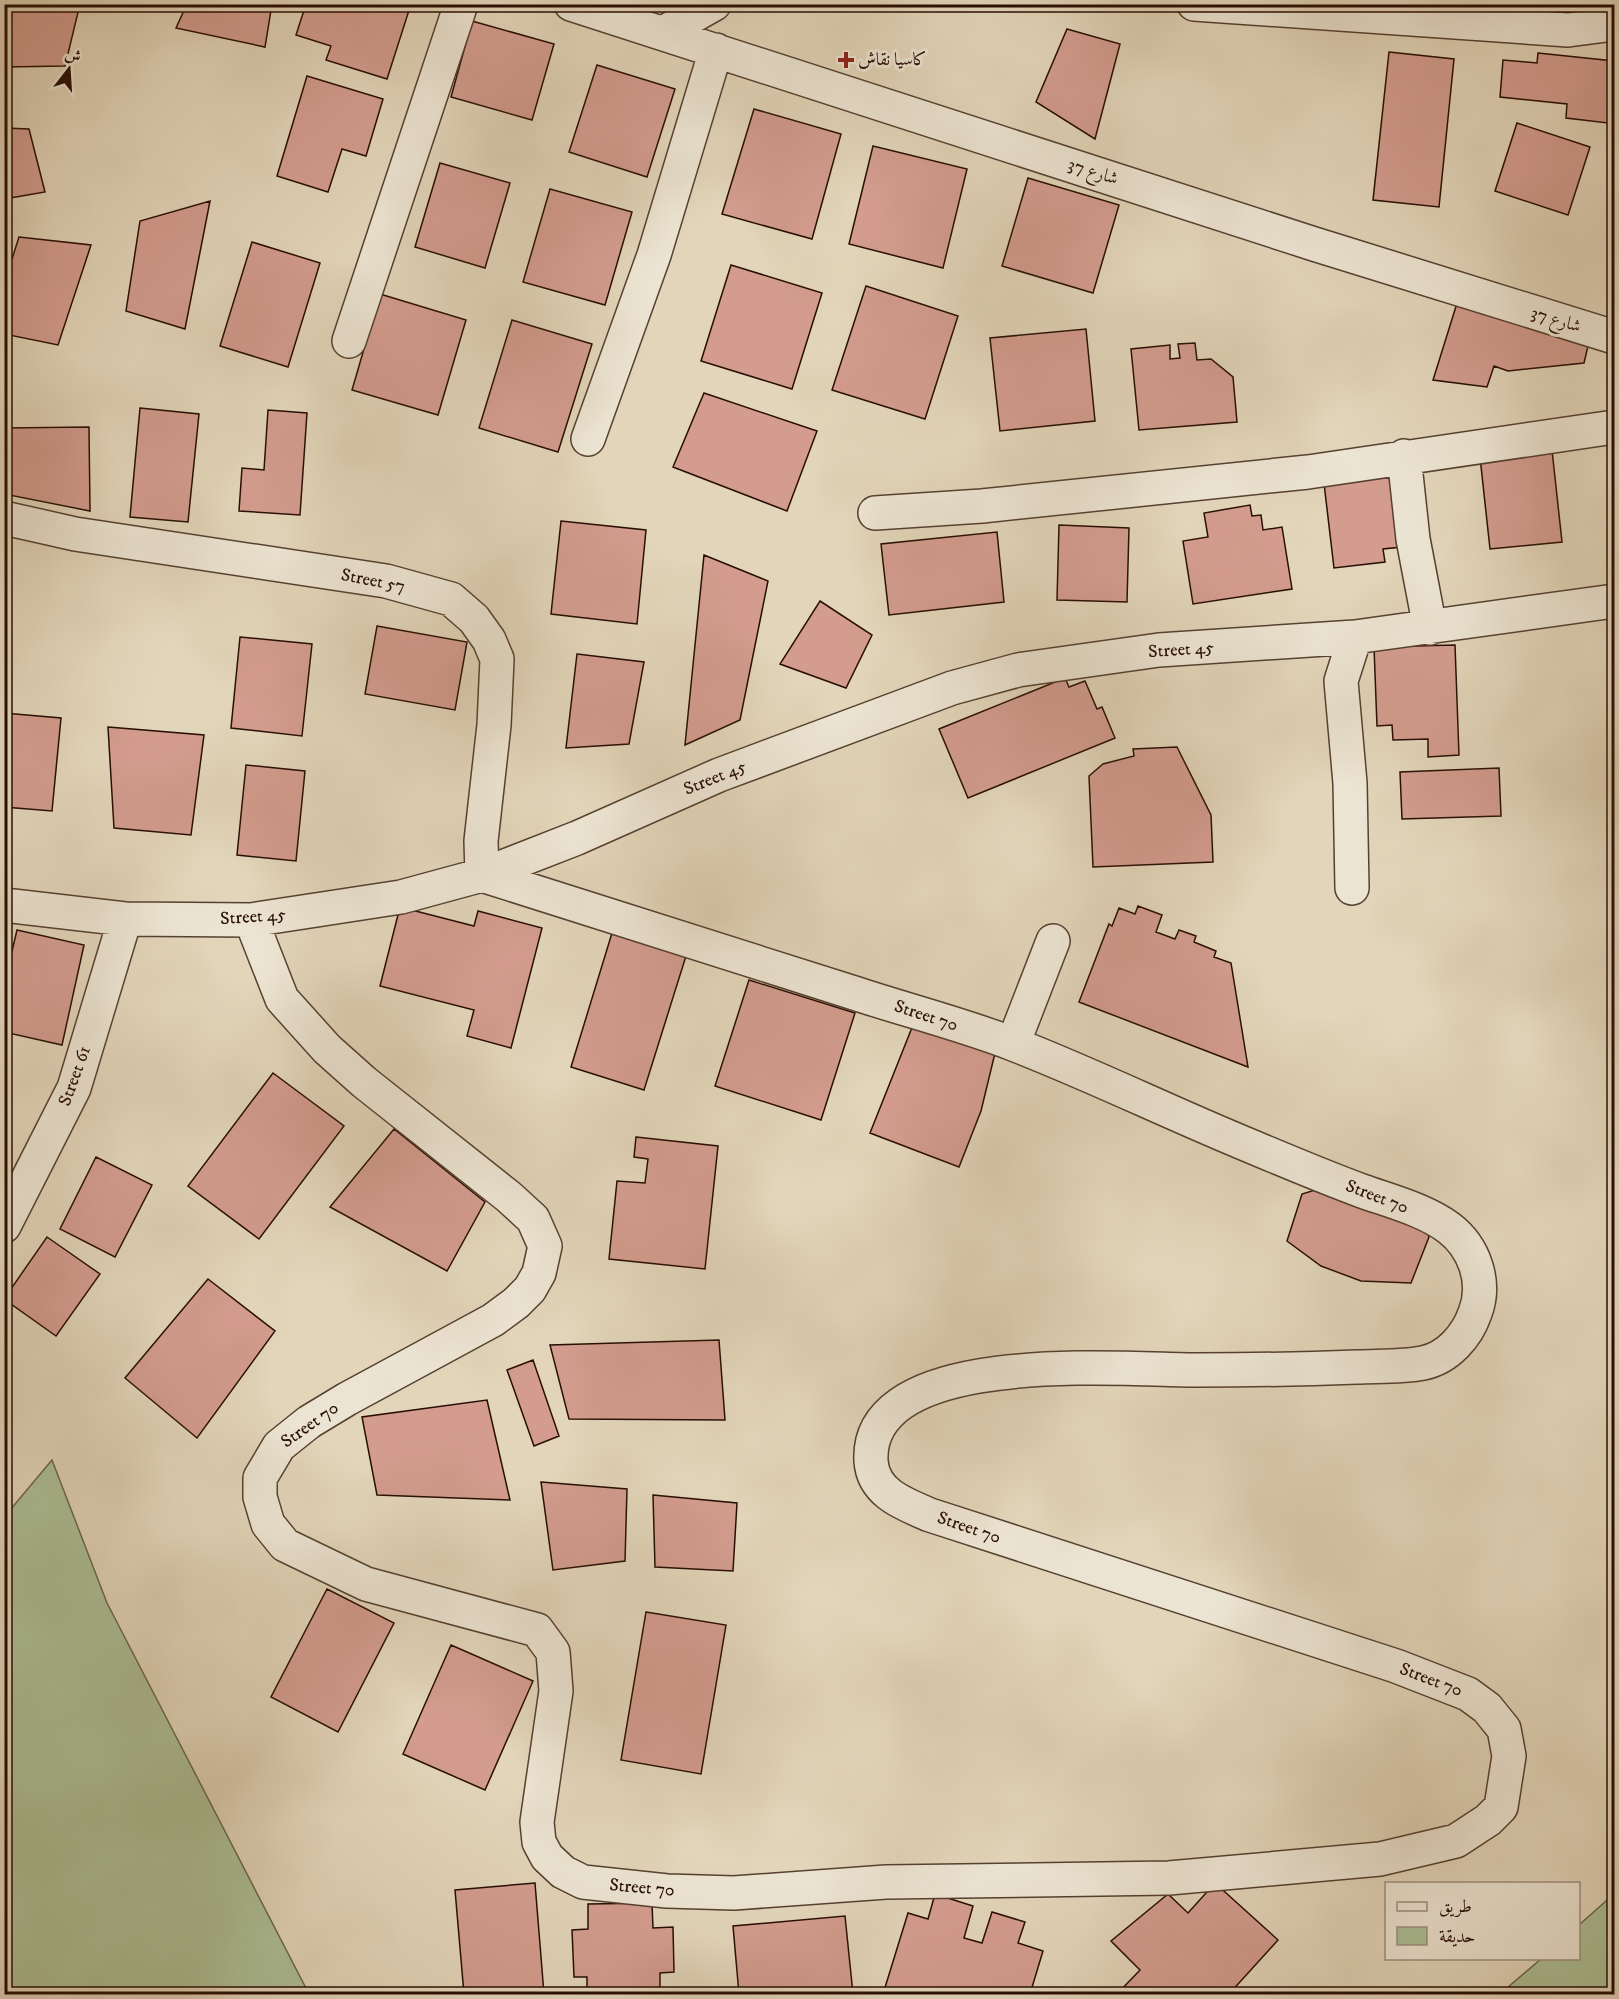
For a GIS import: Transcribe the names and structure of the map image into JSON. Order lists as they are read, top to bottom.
{
  "streets": {
    "street": [
      "شارع 37",
      "Street 57",
      "Street 45",
      "Street 70",
      "Street 61"
    ]
  },
  "crossings": [
    ["Street 57", "Street 45"],
    ["Street 57", "Street 70"],
    ["Street 45", "Street 70"],
    ["Street 45", "Street 61"]
  ],
  "places": {
    "health": ["كاسيا نقاش"]
  },
  "legend": ["طريق", "حديقة"],
  "north": "top"
}
